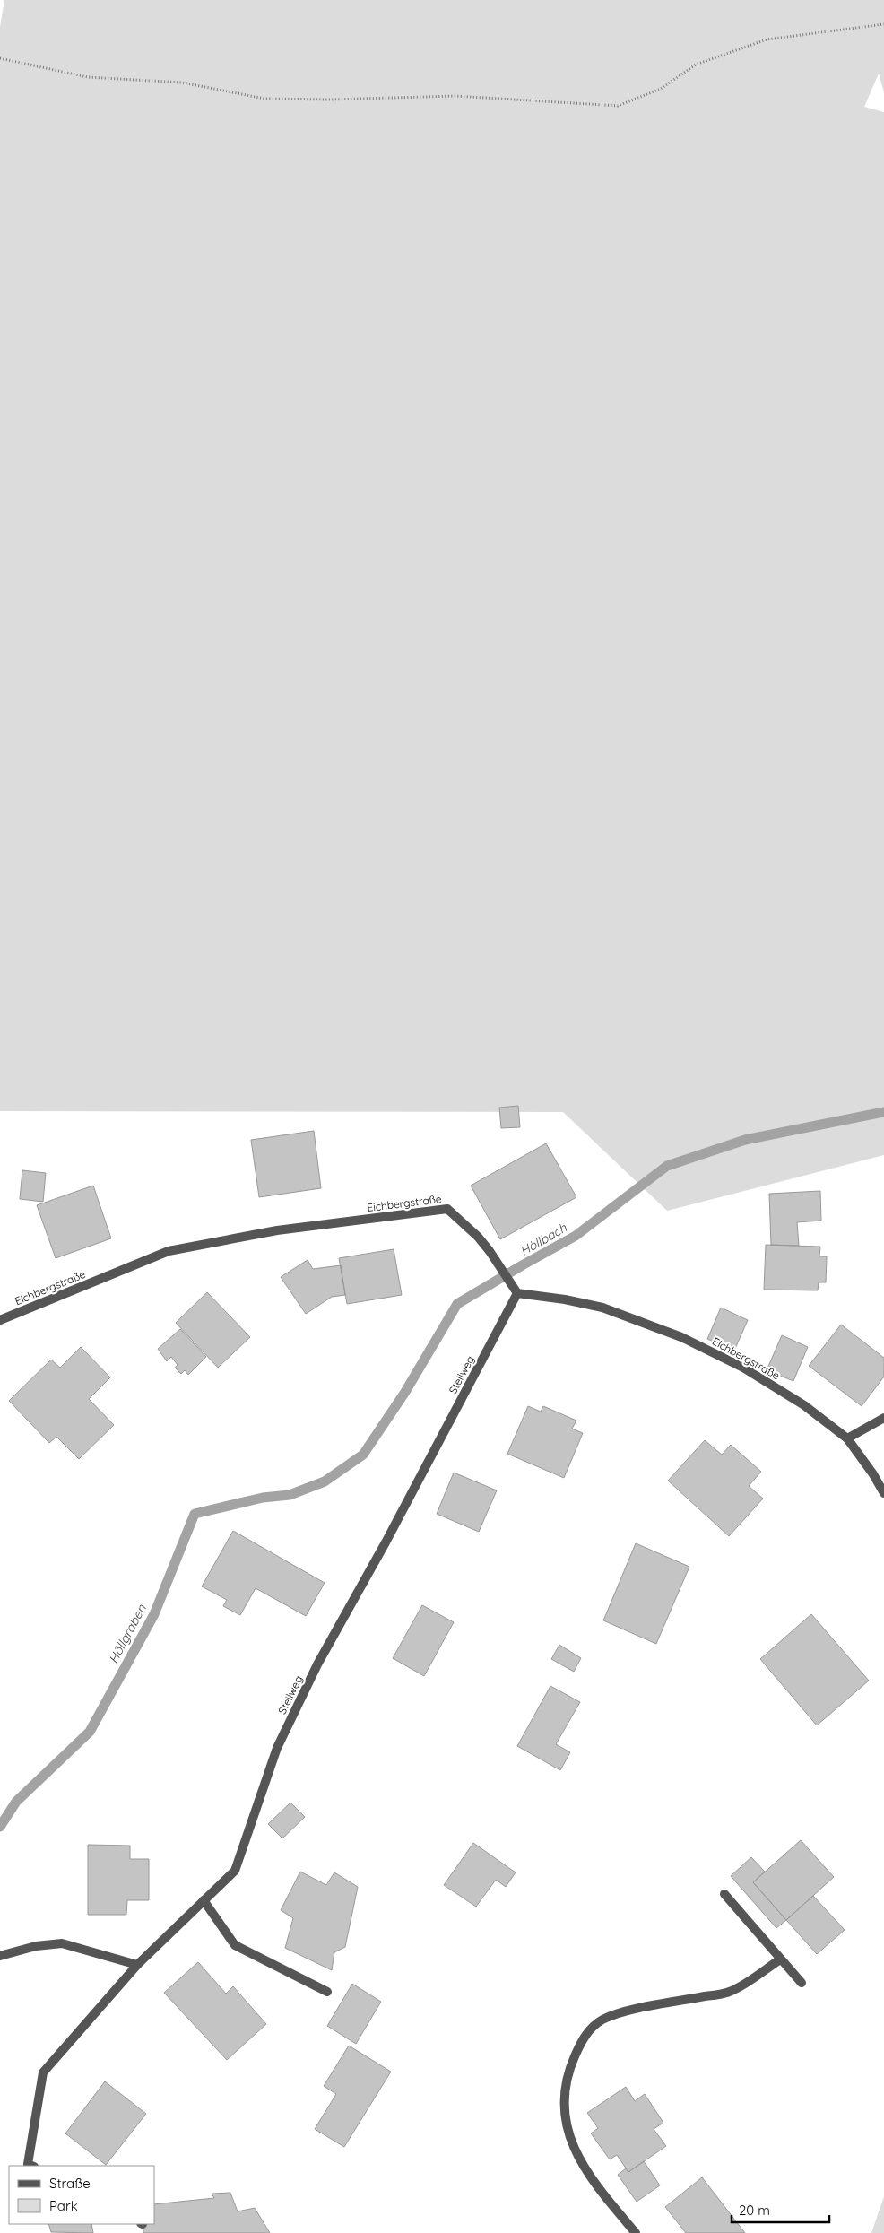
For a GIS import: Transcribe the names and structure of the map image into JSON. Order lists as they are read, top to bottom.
{
  "streets": {
    "street": ["Eichbergstraße", "Steilweg"]
  },
  "crossings": [
    ["Eichbergstraße", "Steilweg"]
  ],
  "water": ["Höllbach", "Höllgraben"],
  "legend": ["Straße", "Park"],
  "scale_bar": "20 m"
}
